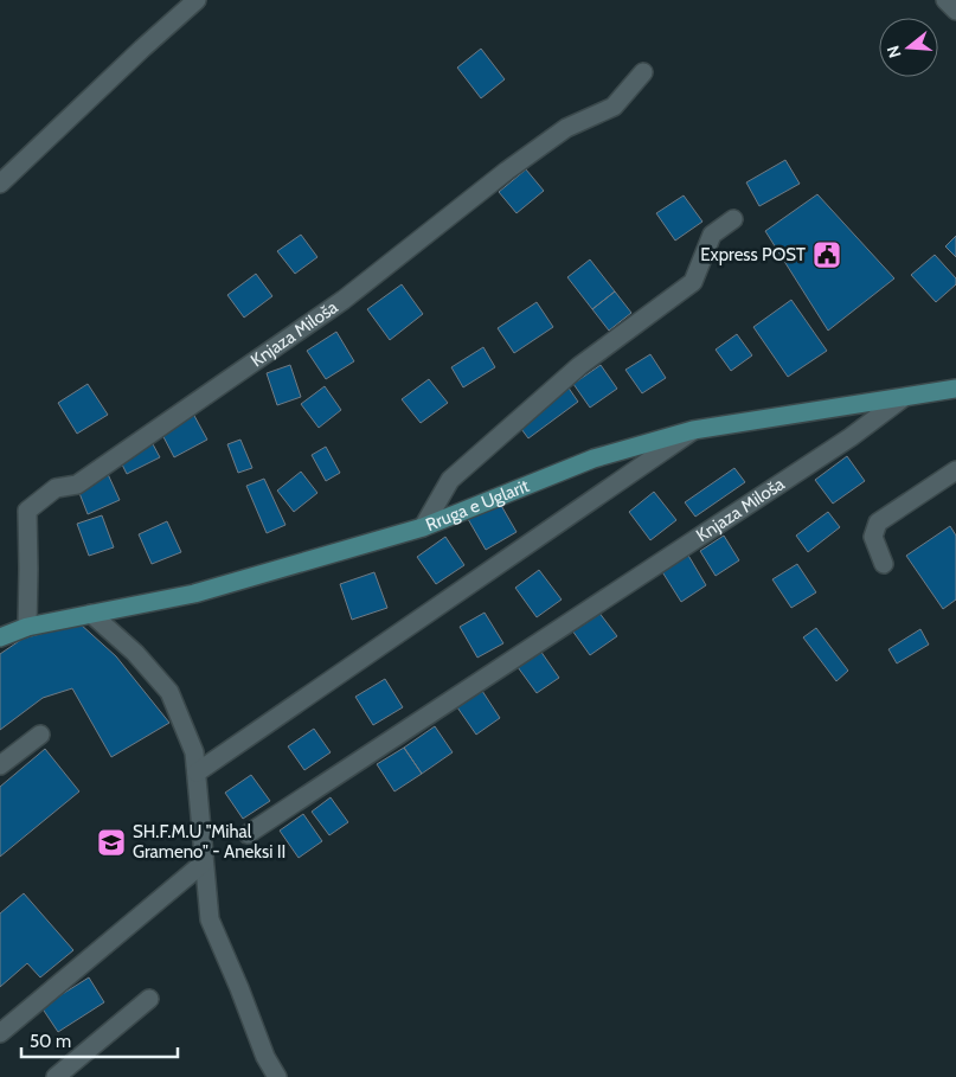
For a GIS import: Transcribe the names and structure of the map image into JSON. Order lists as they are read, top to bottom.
{
  "streets": {
    "street": ["Knjaza Miloša", "Rruga e Uglarit"]
  },
  "crossings": [
    ["Knjaza Miloša", "Rruga e Uglarit"]
  ],
  "places": {
    "public building": ["Express POST"],
    "school or university": ["SH.F.M.U \"Mihal Grameno\" - Aneksi II"]
  },
  "scale_bar": "50 m",
  "north": "left"
}
